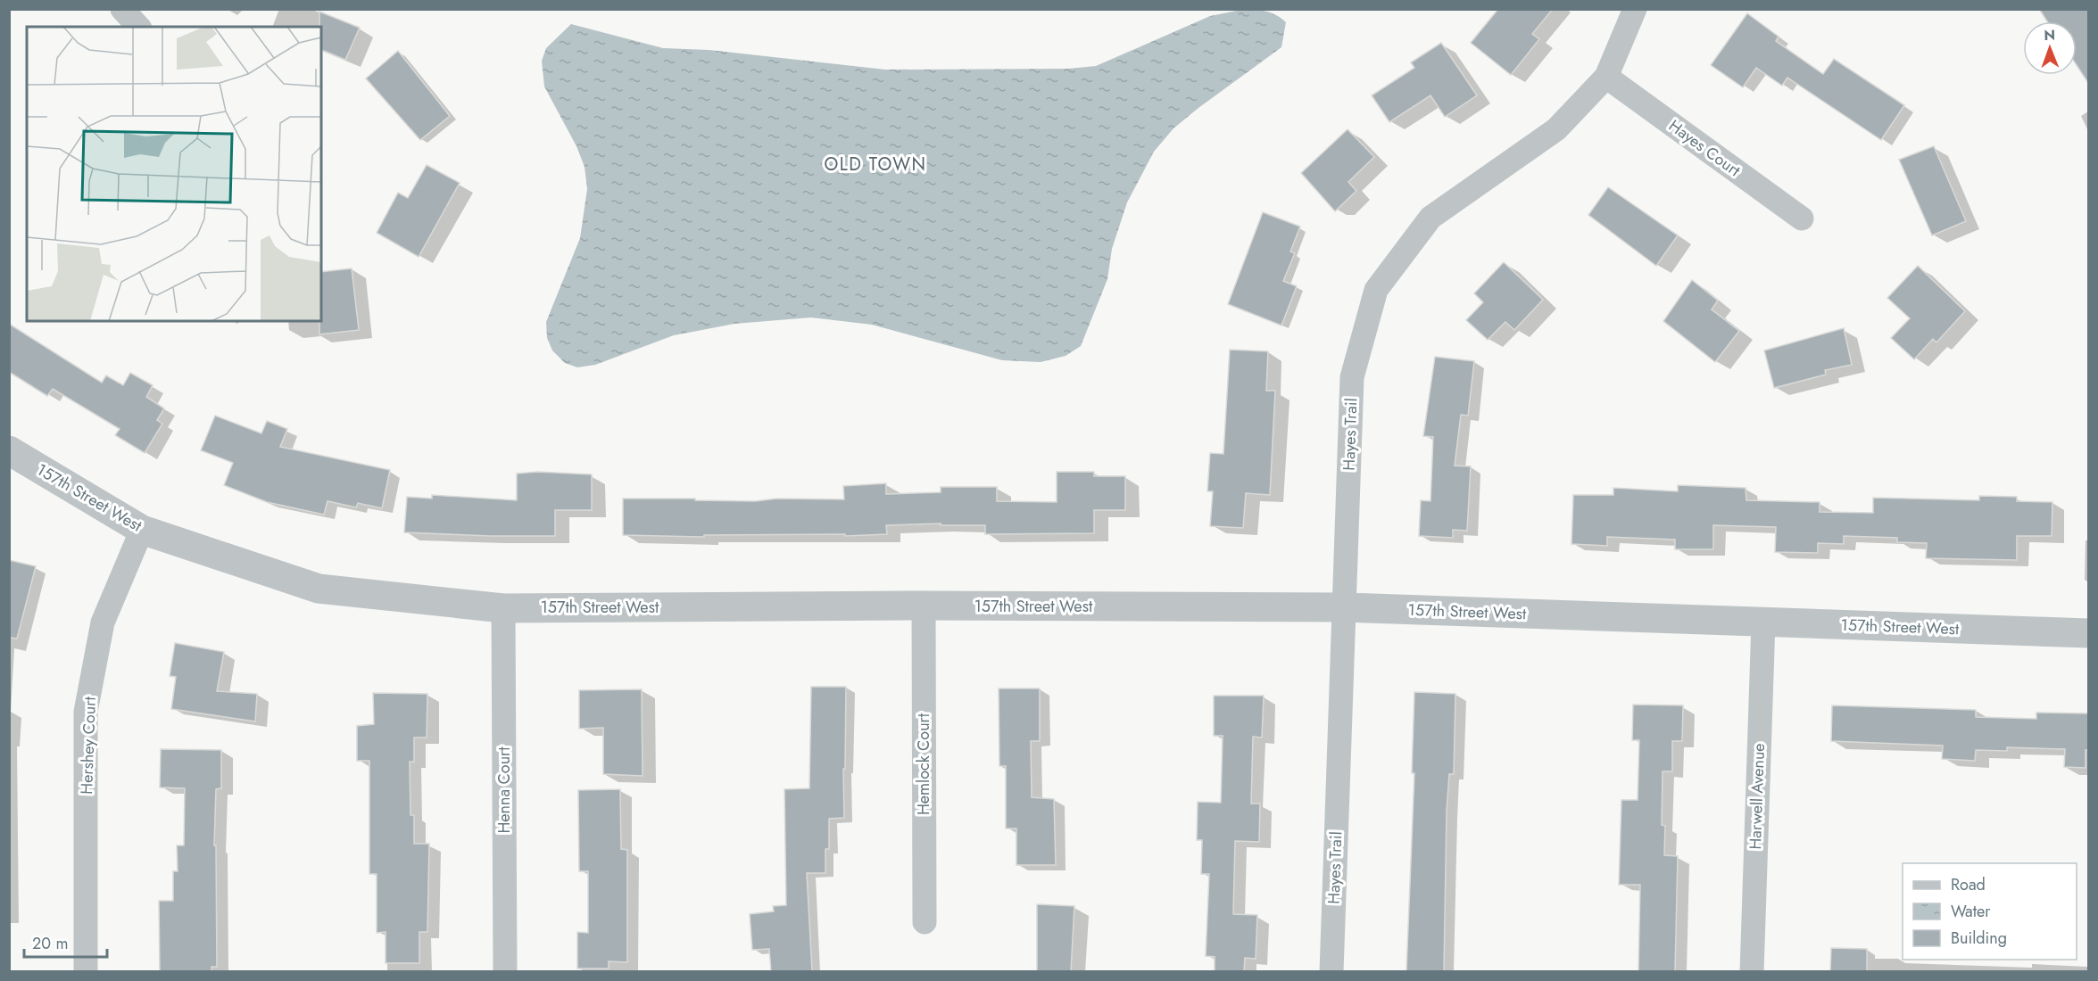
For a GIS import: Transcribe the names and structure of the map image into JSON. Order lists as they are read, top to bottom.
{
  "streets": {
    "street": [
      "Hayes Court",
      "Hayes Trail",
      "157th Street West",
      "Hershey Court",
      "Hemlock Court",
      "Henna Court",
      "Harwell Avenue"
    ]
  },
  "crossings": [
    ["Hayes Court", "Hayes Trail"],
    ["Hayes Trail", "157th Street West"],
    ["157th Street West", "Hershey Court"],
    ["157th Street West", "Hemlock Court"],
    ["157th Street West", "Henna Court"],
    ["157th Street West", "Harwell Avenue"]
  ],
  "districts": ["OLD TOWN"],
  "legend": ["Road", "Water", "Building"],
  "scale_bar": "20 m",
  "north": "top"
}
